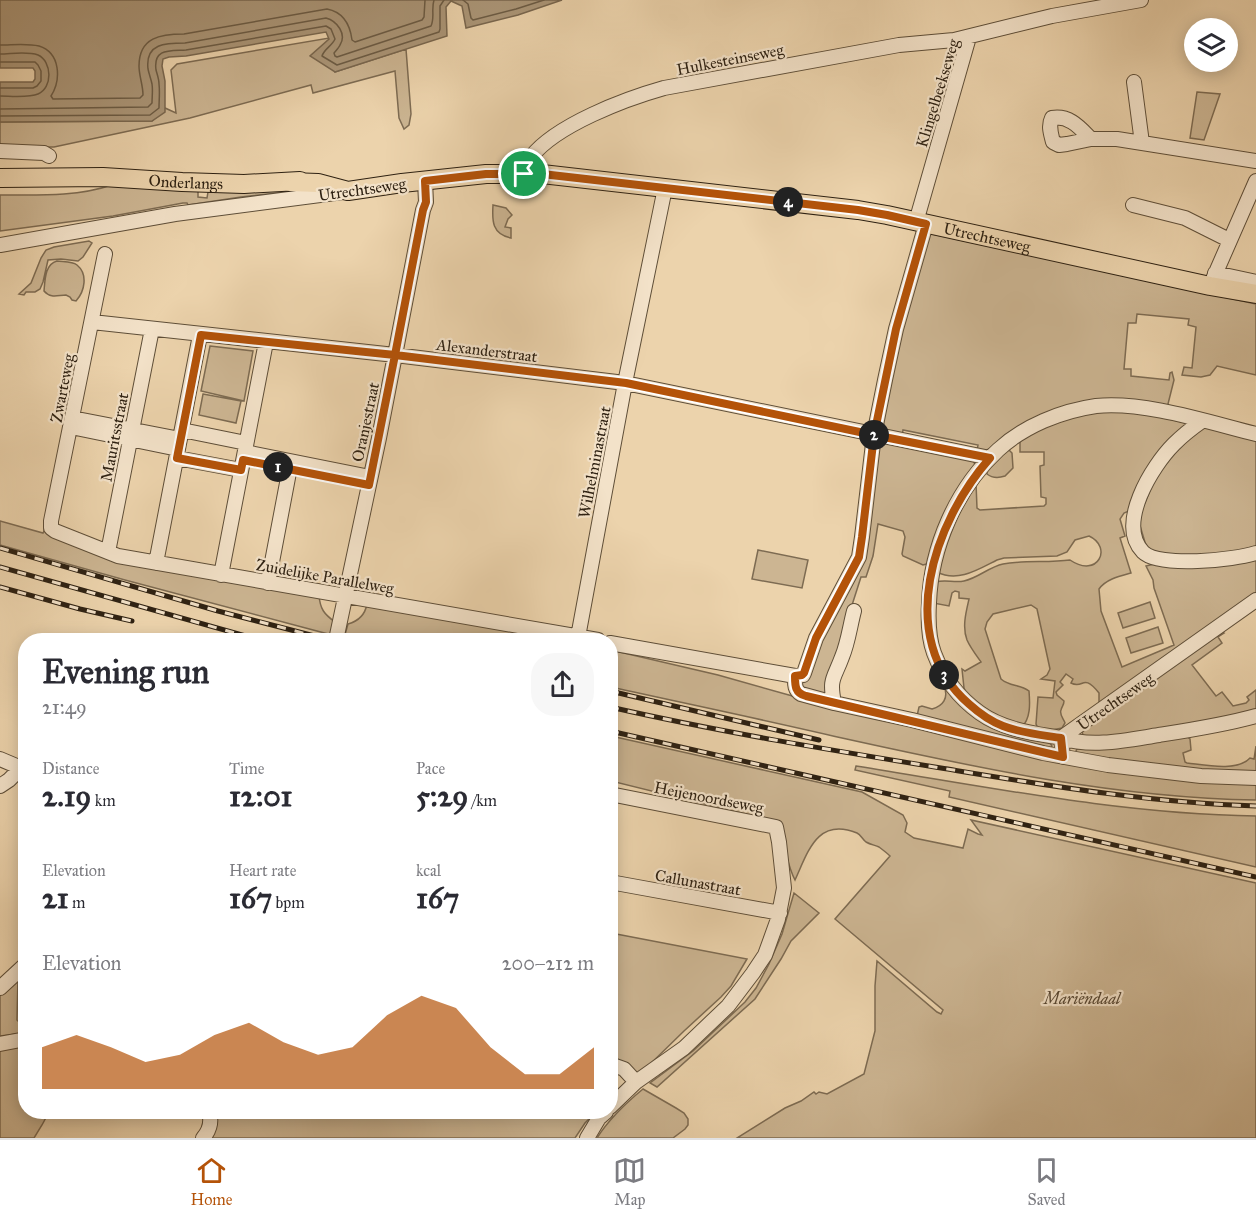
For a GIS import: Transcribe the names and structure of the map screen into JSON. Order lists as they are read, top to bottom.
{
  "streets": {
    "main road": ["Onderlangs", "Utrechtseweg"],
    "street": [
      "Hulkesteinseweg",
      "Klingelbeekseweg",
      "Alexanderstraat",
      "Zwarteweg",
      "Oranjestraat",
      "Mauritsstraat",
      "Wilhelminastraat",
      "Zuidelijke Parallelweg",
      "Heijenoordseweg",
      "Callunastraat"
    ]
  },
  "crossings": [
    ["Hulkesteinseweg", "Klingelbeekseweg"],
    ["Hulkesteinseweg", "Utrechtseweg"],
    ["Klingelbeekseweg", "Utrechtseweg"],
    ["Klingelbeekseweg", "Alexanderstraat"],
    ["Onderlangs", "Utrechtseweg"],
    ["Onderlangs", "Oranjestraat"],
    ["Utrechtseweg", "Alexanderstraat"],
    ["Utrechtseweg", "Oranjestraat"],
    ["Utrechtseweg", "Wilhelminastraat"],
    ["Alexanderstraat", "Zwarteweg"],
    ["Alexanderstraat", "Oranjestraat"],
    ["Alexanderstraat", "Mauritsstraat"],
    ["Alexanderstraat", "Wilhelminastraat"],
    ["Zwarteweg", "Zuidelijke Parallelweg"],
    ["Oranjestraat", "Zuidelijke Parallelweg"],
    ["Mauritsstraat", "Zuidelijke Parallelweg"],
    ["Heijenoordseweg", "Callunastraat"]
  ],
  "parks": ["Mariëndaal"],
  "page": {
    "pins": [
      "4",
      "2",
      "1",
      "3"
    ],
    "heading": ["Evening run", "21:49"],
    "stats": [
      ["Distance", "2.19 km"],
      ["Time", "12:01"],
      ["Pace", "5:29 /km"],
      ["Elevation", "21 m"],
      ["Heart rate", "167 bpm"],
      ["kcal", "167"]
    ],
    "chart": ["Elevation", "200–212 m"],
    "tabs": ["Home", "Map", "Saved"]
  }
}
